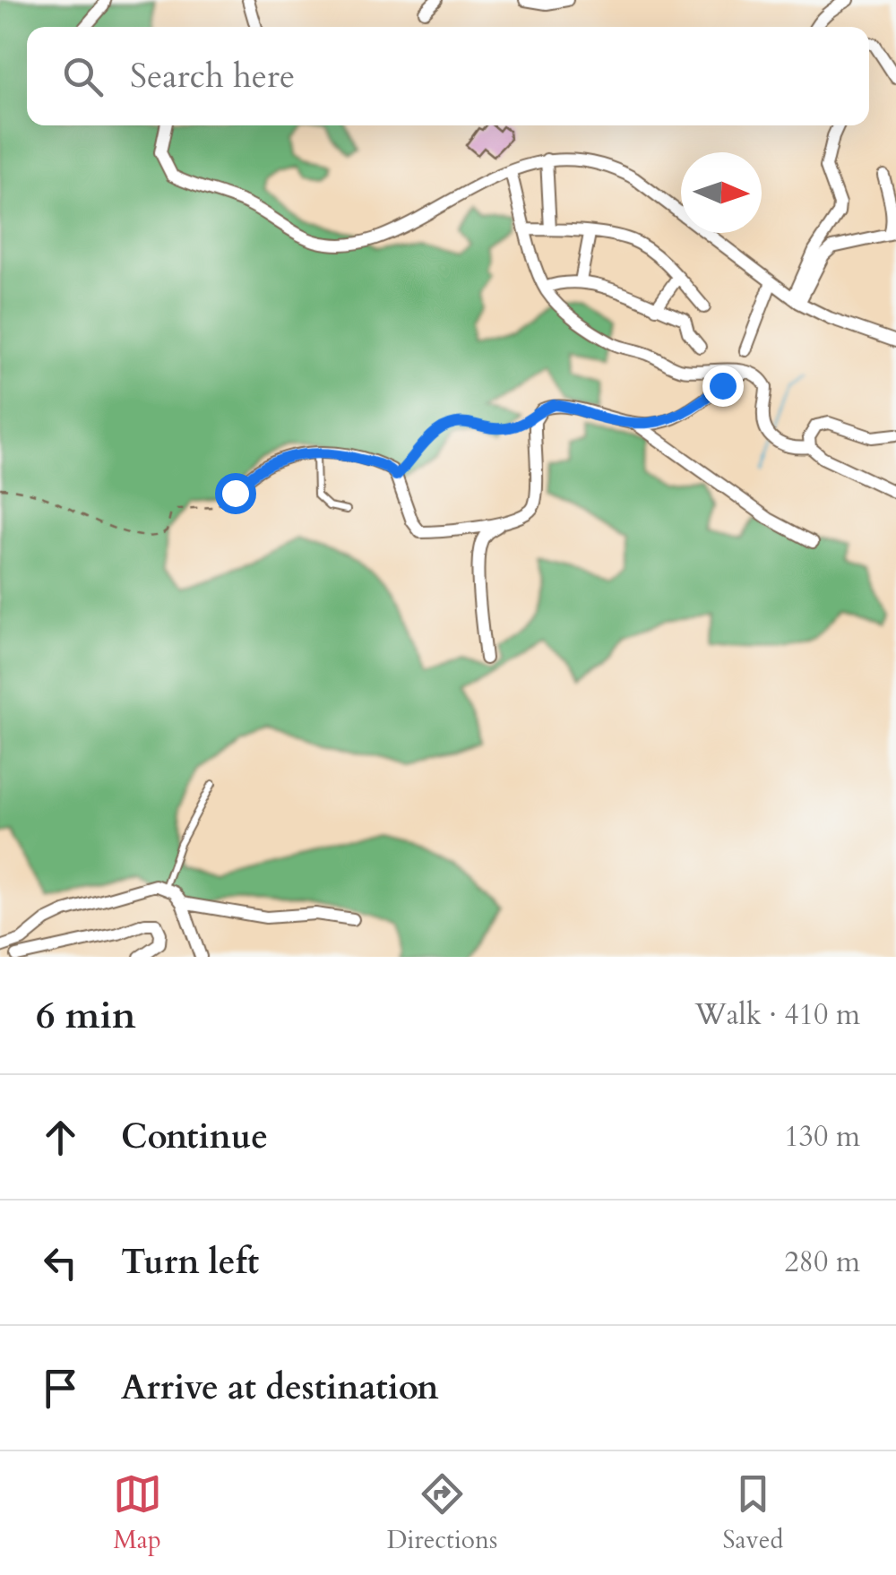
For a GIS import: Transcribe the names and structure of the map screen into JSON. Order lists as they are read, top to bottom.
{
  "north": "right",
  "page": {
    "search": "Search here",
    "heading": ["6 min", "Walk · 410 m"],
    "list": [
      ["Continue", "130 m"],
      ["Turn left", "280 m"],
      "Arrive at destination"
    ],
    "nav": ["Map", "Directions", "Saved"]
  }
}
